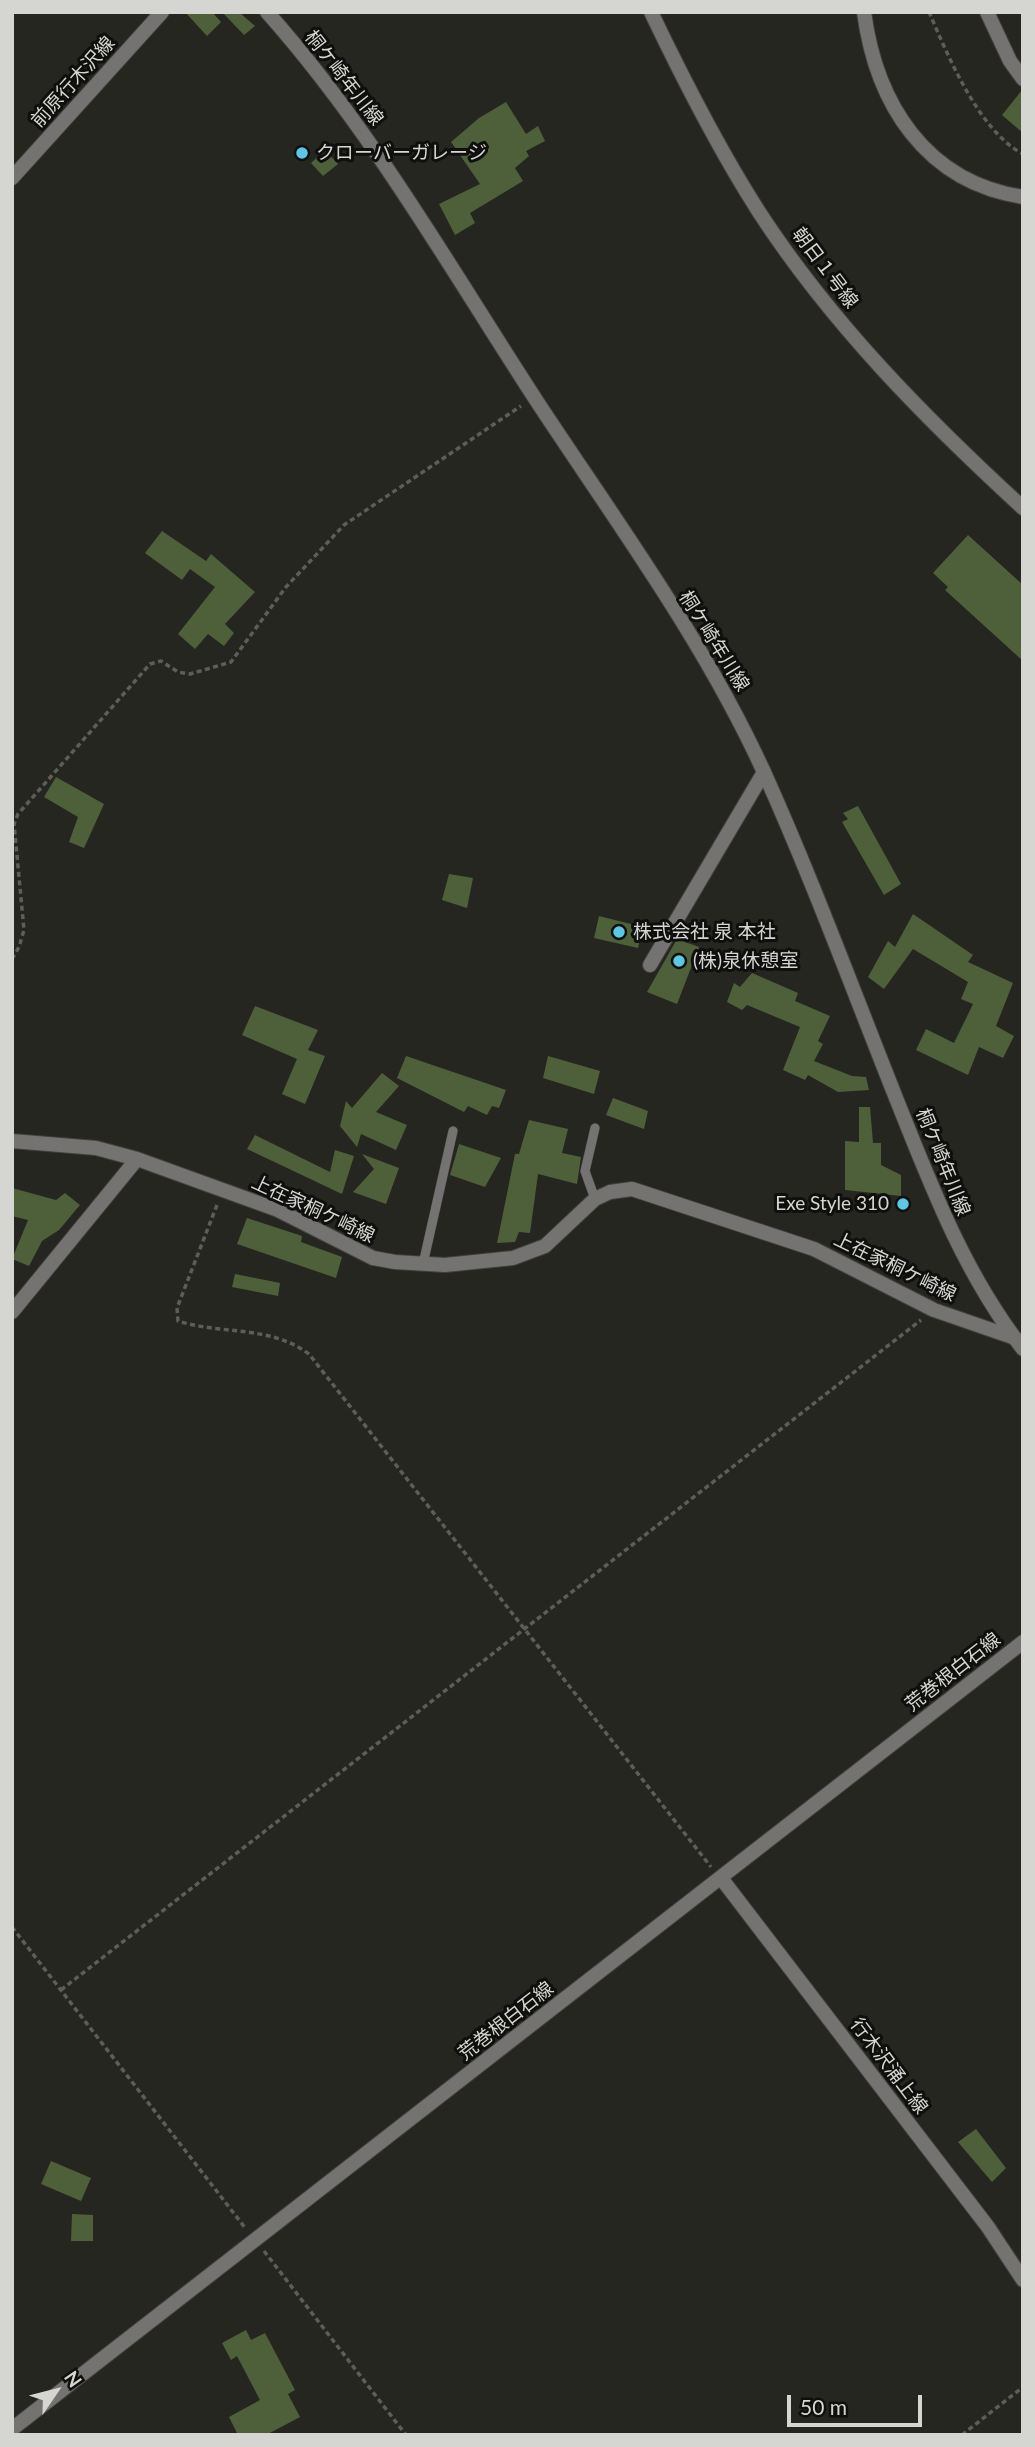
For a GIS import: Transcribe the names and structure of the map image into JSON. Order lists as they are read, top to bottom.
{
  "streets": {
    "street": [
      "桐ケ崎年川線",
      "前原行木沢線",
      "朝日１号線",
      "上在家桐ケ崎線",
      "荒巻根白石線",
      "行木沢涌上線"
    ]
  },
  "crossings": [
    ["桐ケ崎年川線", "上在家桐ケ崎線"],
    ["荒巻根白石線", "行木沢涌上線"]
  ],
  "places": [
    "クローバーガレージ",
    "株式会社 泉 本社",
    "(株)泉休憩室",
    "Exe Style 310"
  ],
  "scale_bar": "50 m",
  "north": "top right"
}
